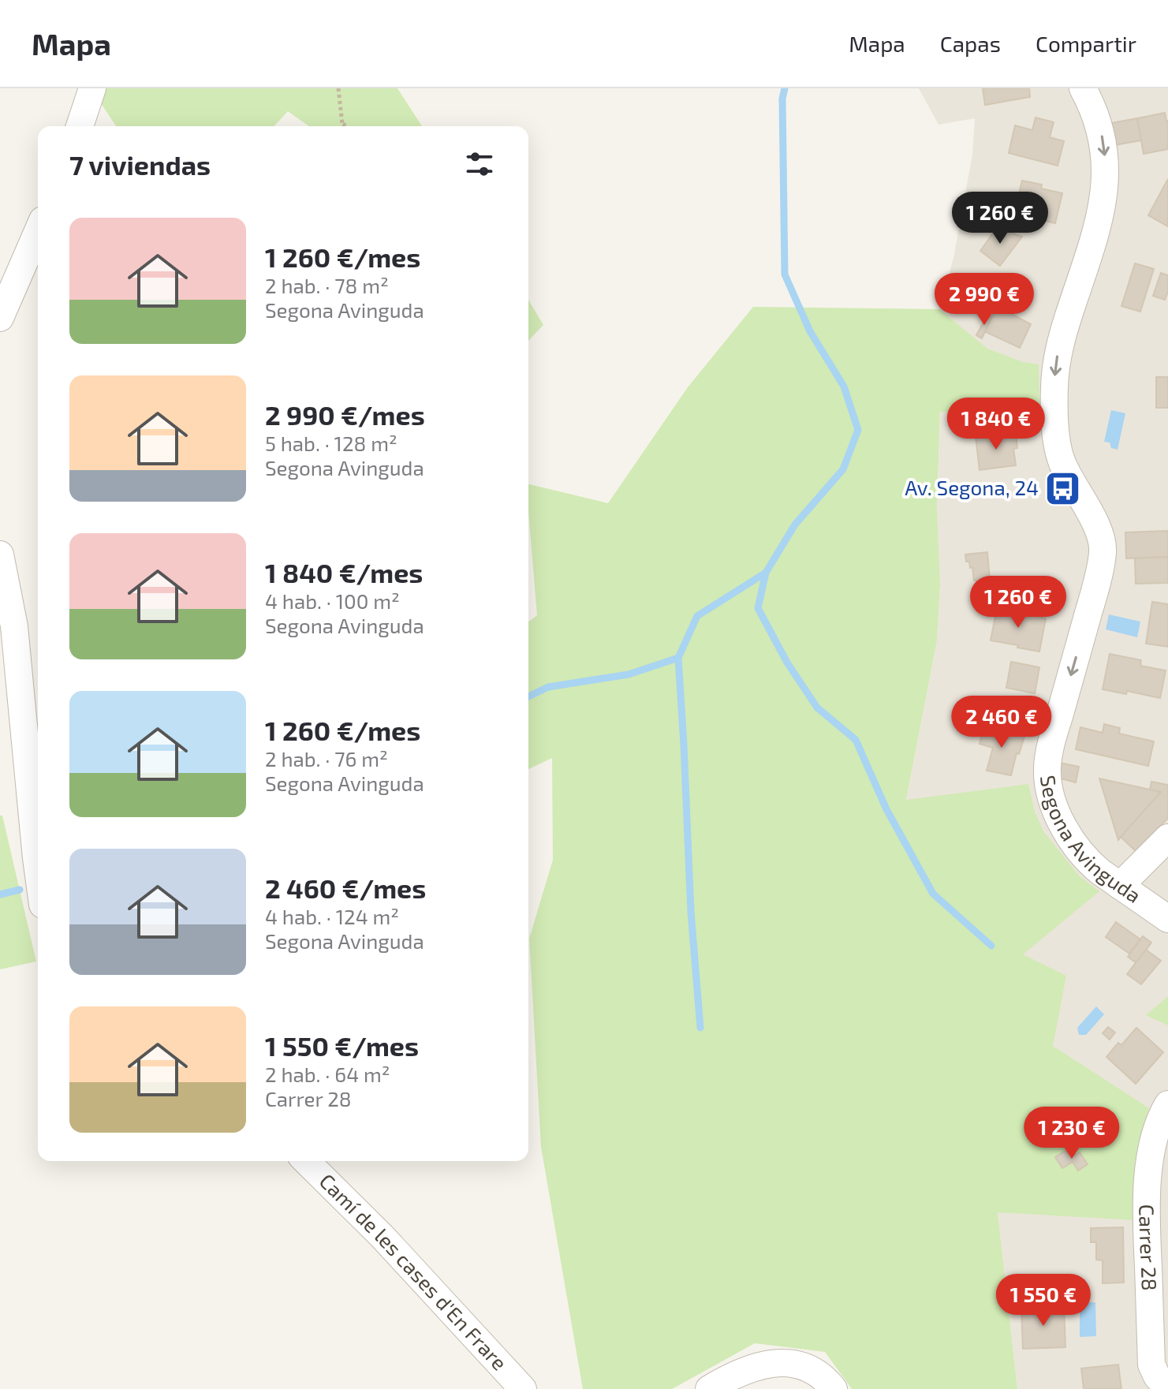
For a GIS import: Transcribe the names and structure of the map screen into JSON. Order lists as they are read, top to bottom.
{
  "streets": {
    "street": ["Segona Avinguda", "Carrer 28", "Camí de les cases d'En Frare"]
  },
  "one_way": ["Segona Avinguda"],
  "places": {
    "bus stop": ["Av. Segona, 24"]
  },
  "page": {
    "header": "Mapa",
    "nav": ["Mapa", "Capas", "Compartir"],
    "heading": "7 viviendas",
    "price": [
      "1 260 €",
      "2 990 €",
      "1 840 €",
      "1 260 €",
      "2 460 €",
      "1 230 €",
      "1 550 €"
    ],
    "list": [
      {
        "name": "1 260 €/mes",
        "note": "2 hab. · 78 m² · Segona Avinguda"
      },
      {
        "name": "2 990 €/mes",
        "note": "5 hab. · 128 m² · Segona Avinguda"
      },
      {
        "name": "1 840 €/mes",
        "note": "4 hab. · 100 m² · Segona Avinguda"
      },
      {
        "name": "1 260 €/mes",
        "note": "2 hab. · 76 m² · Segona Avinguda"
      },
      {
        "name": "2 460 €/mes",
        "note": "4 hab. · 124 m² · Segona Avinguda"
      },
      {
        "name": "1 550 €/mes",
        "note": "2 hab. · 64 m² · Carrer 28"
      }
    ]
  }
}
